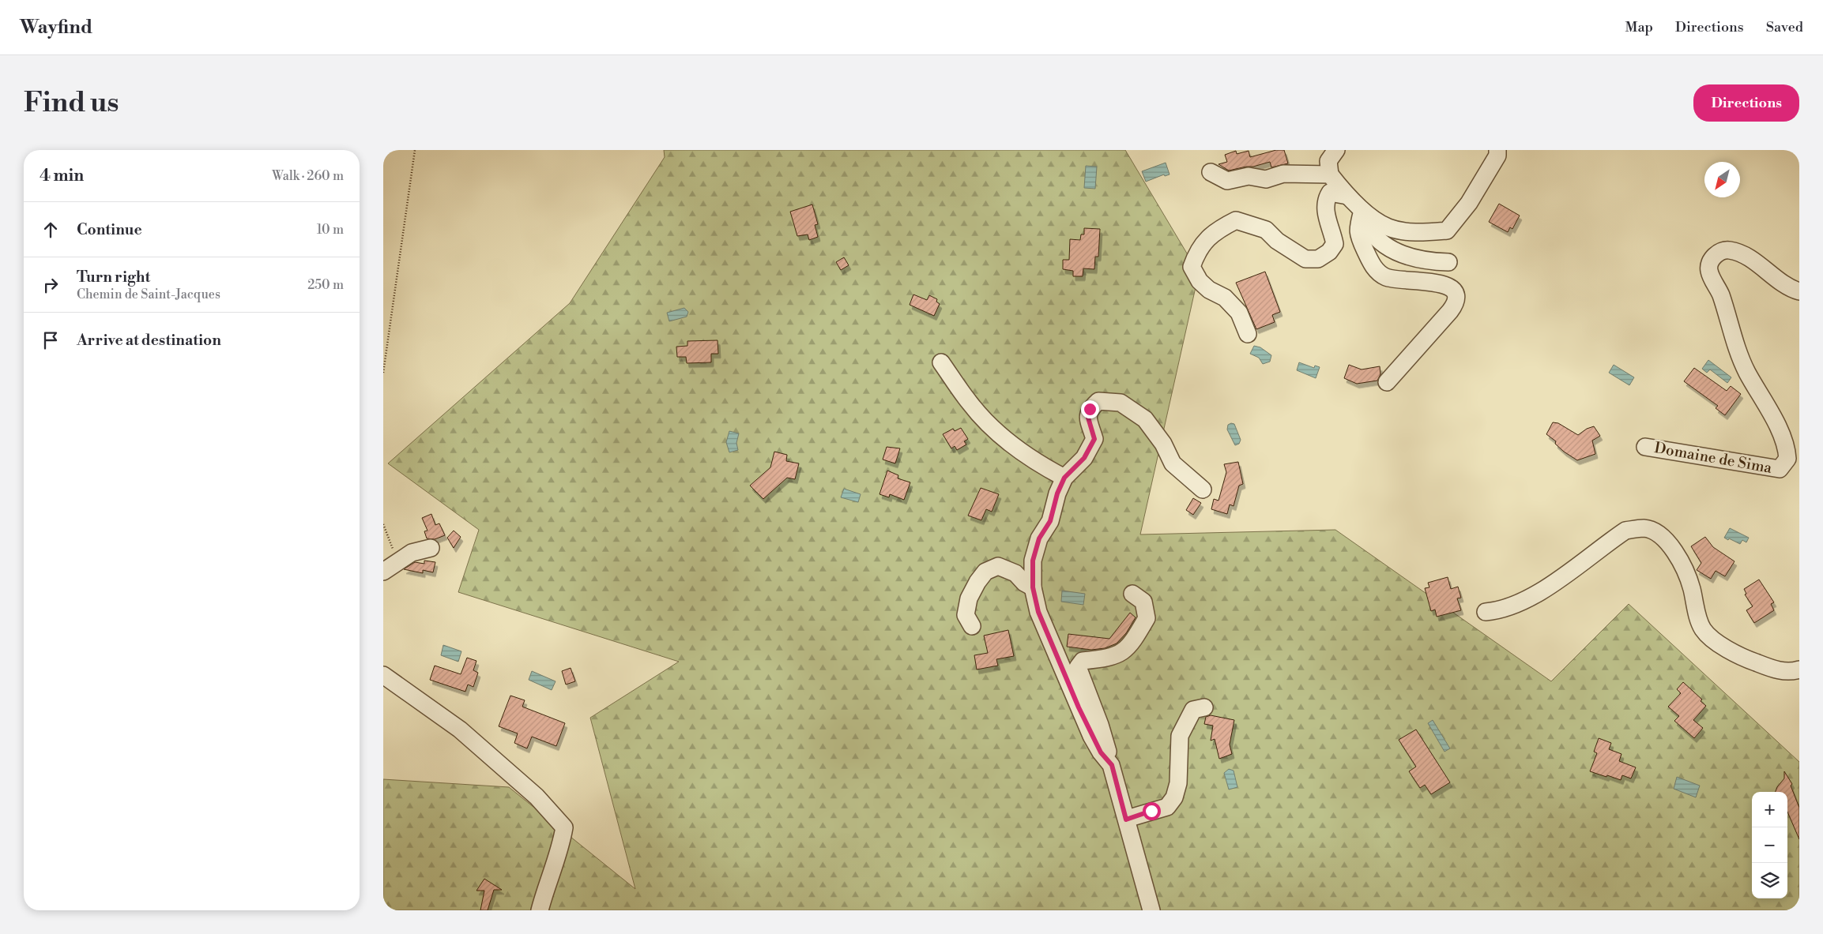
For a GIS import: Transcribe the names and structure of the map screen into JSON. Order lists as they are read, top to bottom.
{
  "streets": {
    "street": ["Domaine de Sima"]
  },
  "north": "bottom left",
  "page": {
    "header": "Wayfind",
    "nav": ["Map", "Directions", "Saved"],
    "buttons": "Directions",
    "title": "Find us",
    "heading": ["4 min", "Walk · 260 m"],
    "list": [
      ["Continue", "10 m"],
      ["Turn right", "Chemin de Saint-Jacques", "250 m"],
      "Arrive at destination"
    ],
    "map_buttons": ["+", "−"]
  }
}
